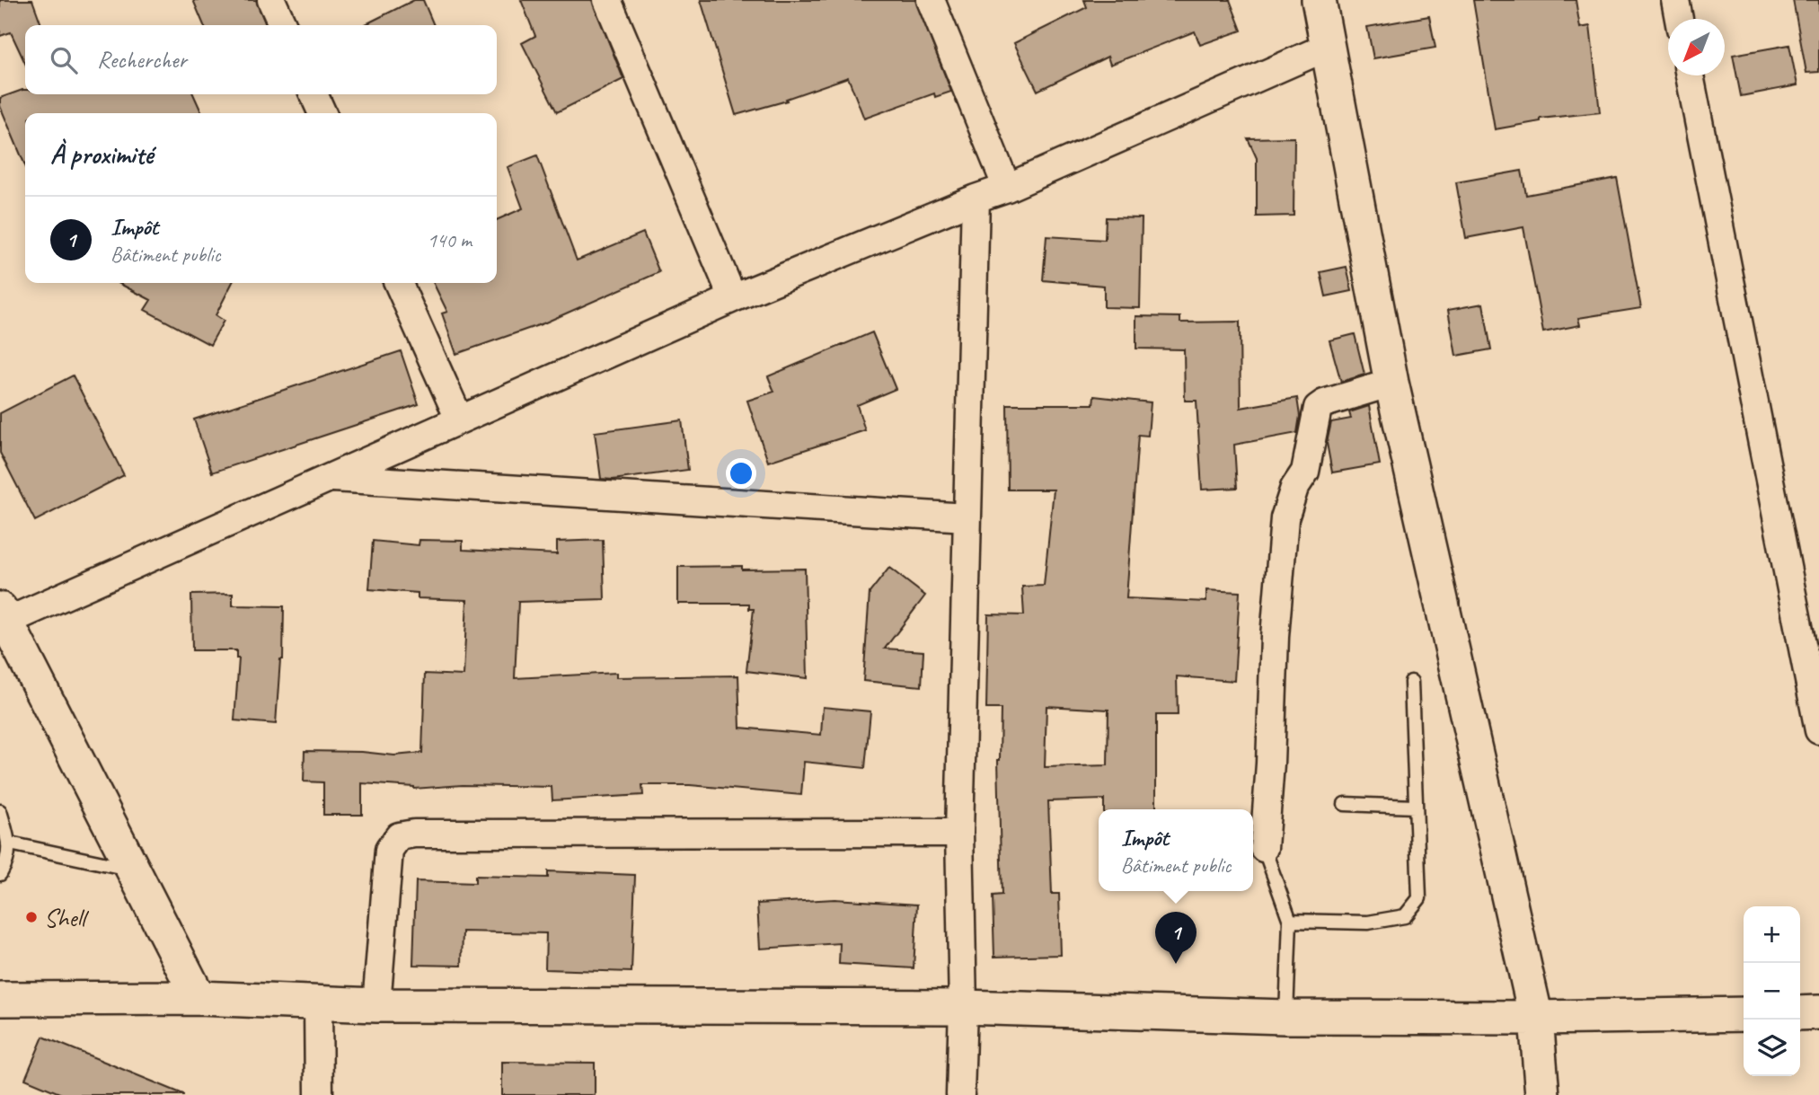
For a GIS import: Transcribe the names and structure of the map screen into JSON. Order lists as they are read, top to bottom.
{
  "places": ["Shell"],
  "north": "bottom left",
  "page": {
    "search": "Rechercher",
    "heading": "À proximité",
    "list": [
      {
        "mark": "1",
        "name": "Impôt",
        "note": "Bâtiment public",
        "value": "140 m"
      }
    ],
    "popup": ["Impôt", "Bâtiment public"],
    "map_buttons": ["+", "−"],
    "pins": "1"
  }
}
